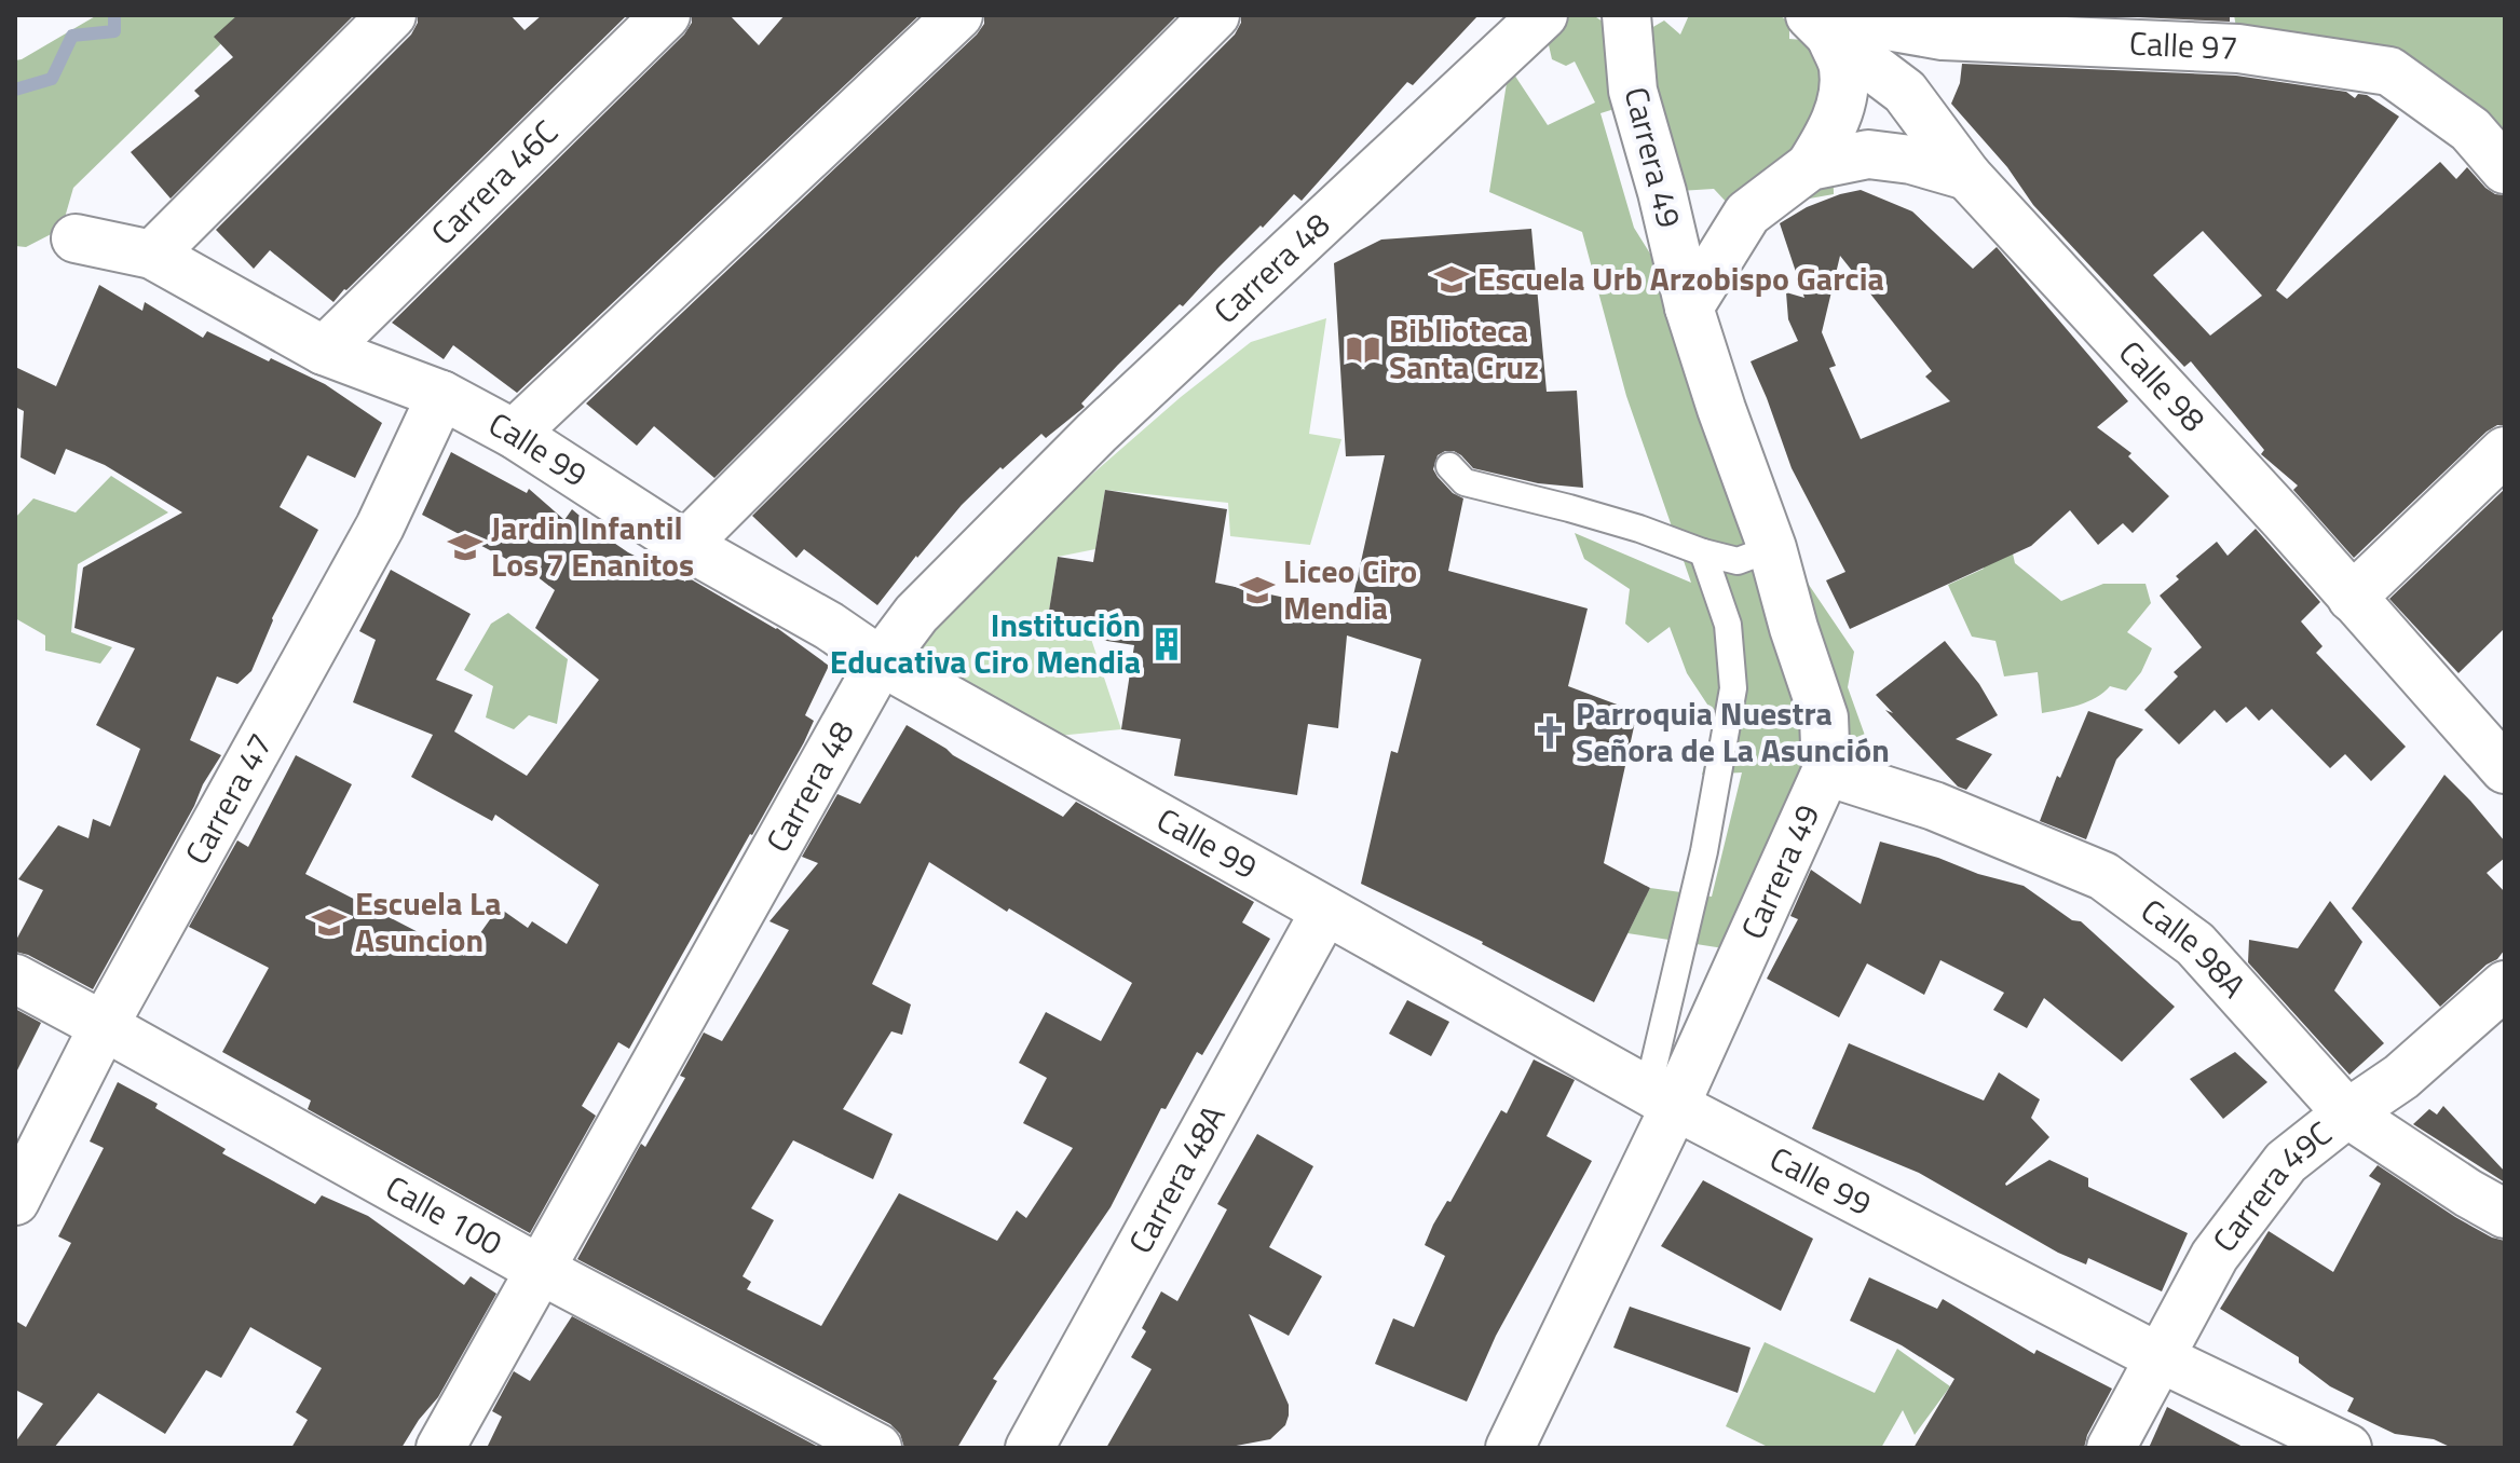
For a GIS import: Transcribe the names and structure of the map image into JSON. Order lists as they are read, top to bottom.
{
  "streets": {
    "street": [
      "Calle 97",
      "Carrera 49",
      "Carrera 46C",
      "Carrera 48",
      "Calle 98",
      "Calle 99",
      "Carrera 47",
      "Calle 98A",
      "Carrera 48A",
      "Carrera 49C",
      "Calle 100"
    ]
  },
  "crossings": [
    ["Calle 97", "Calle 98"],
    ["Carrera 49", "Calle 99"],
    ["Carrera 49", "Calle 98A"],
    ["Carrera 46C", "Calle 99"],
    ["Carrera 48", "Calle 99"],
    ["Carrera 48", "Calle 100"],
    ["Calle 99", "Carrera 47"],
    ["Calle 99", "Carrera 48A"],
    ["Calle 99", "Carrera 49C"],
    ["Carrera 47", "Calle 100"],
    ["Calle 98A", "Carrera 49C"]
  ],
  "places": {
    "school or university": [
      "Escuela Urb Arzobispo Garcia",
      "Jardin Infantil Los 7 Enanitos",
      "Liceo Ciro Mendia",
      "Escuela La Asuncion"
    ],
    "library": ["Biblioteca Santa Cruz"],
    "building": ["Institución Educativa Ciro Mendia"],
    "church": ["Parroquia Nuestra Señora de La Asunción"]
  }
}
